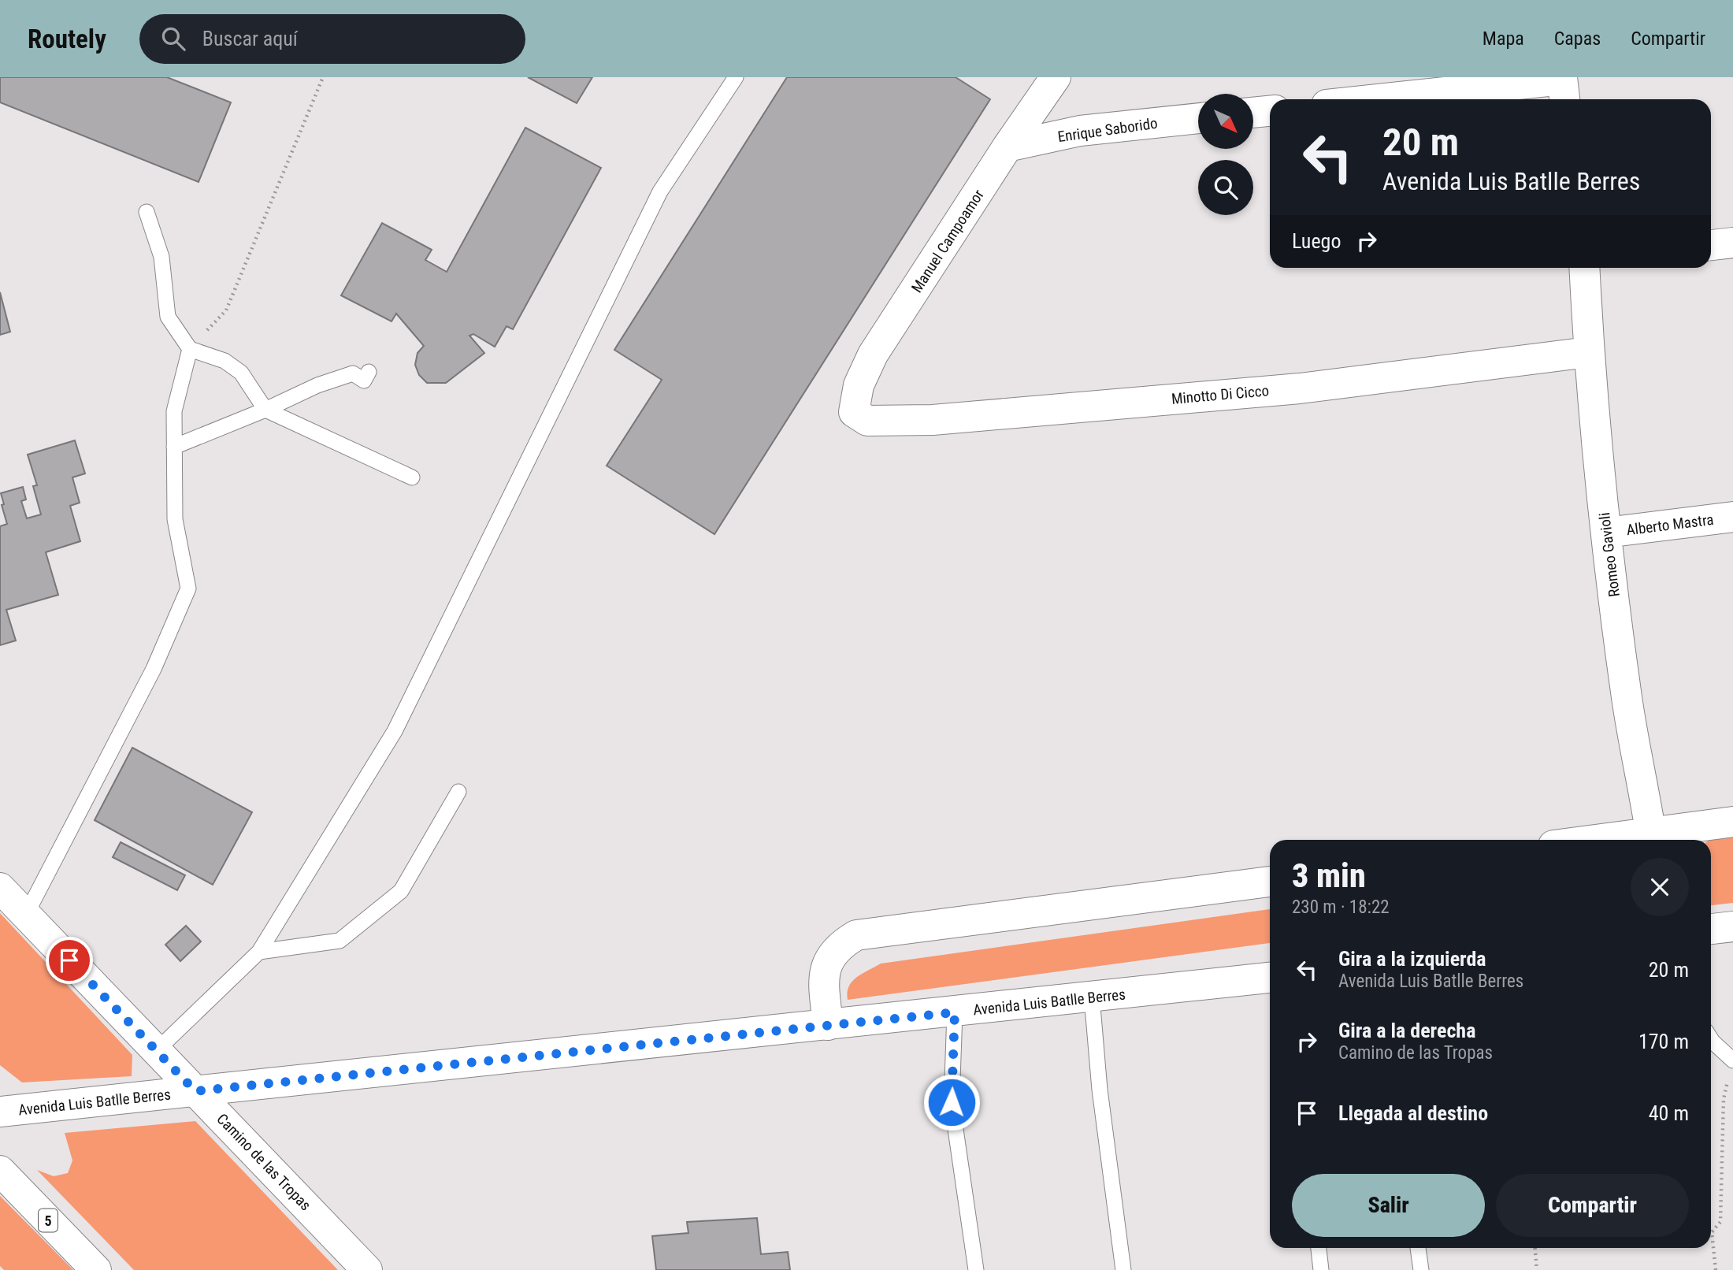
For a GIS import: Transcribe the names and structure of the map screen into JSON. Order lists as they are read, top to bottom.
{
  "streets": {
    "main road": [
      "Enrique Saborido",
      "Manuel Campoamor",
      "Minotto Di Cicco",
      "Alberto Mastra",
      "Romeo Gavioli",
      "Avenida Luis Batlle Berres",
      "Camino de las Tropas",
      "5"
    ]
  },
  "crossings": [
    ["Enrique Saborido", "Manuel Campoamor"],
    ["Manuel Campoamor", "Minotto Di Cicco"],
    ["Minotto Di Cicco", "Romeo Gavioli"],
    ["Alberto Mastra", "Romeo Gavioli"],
    ["Avenida Luis Batlle Berres", "Camino de las Tropas"]
  ],
  "north": "bottom right",
  "page": {
    "header": "Routely",
    "search": "Buscar aquí",
    "nav": ["Mapa", "Capas", "Compartir"],
    "turn": ["20 m", "Avenida Luis Batlle Berres"],
    "then": "Luego",
    "heading": ["3 min", "230 m · 18:22"],
    "list": [
      {
        "name": "Gira a la izquierda",
        "note": "Avenida Luis Batlle Berres",
        "value": "20 m"
      },
      {
        "name": "Gira a la derecha",
        "note": "Camino de las Tropas",
        "value": "170 m"
      },
      {
        "name": "Llegada al destino",
        "value": "40 m"
      }
    ],
    "buttons": ["Salir", "Compartir"]
  }
}
